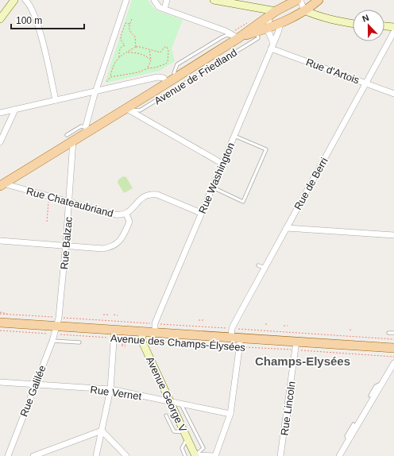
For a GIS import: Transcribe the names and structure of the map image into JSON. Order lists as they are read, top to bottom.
{
  "streets": {
    "main road": ["Avenue de Friedland", "Avenue des Champs-Élysées"],
    "street": [
      "Rue d'Artois",
      "Rue Washington",
      "Rue de Berri",
      "Rue Chateaubriand",
      "Rue Balzac",
      "Rue Galilée",
      "Rue Vernet",
      "Avenue George V",
      "Rue Lincoln"
    ]
  },
  "crossings": [
    ["Rue d'Artois", "Rue Washington"],
    ["Rue d'Artois", "Rue de Berri"],
    ["Avenue de Friedland", "Rue Washington"],
    ["Avenue de Friedland", "Rue Chateaubriand"],
    ["Avenue de Friedland", "Rue Balzac"],
    ["Rue Washington", "Rue Chateaubriand"],
    ["Rue Washington", "Avenue des Champs-Élysées"],
    ["Rue de Berri", "Avenue des Champs-Élysées"],
    ["Rue de Berri", "Rue Vernet"],
    ["Rue Chateaubriand", "Rue Balzac"],
    ["Rue Balzac", "Avenue des Champs-Élysées"],
    ["Rue Balzac", "Rue Galilée"],
    ["Avenue des Champs-Élysées", "Rue Galilée"],
    ["Avenue des Champs-Élysées", "Avenue George V"],
    ["Avenue des Champs-Élysées", "Rue Lincoln"],
    ["Rue Galilée", "Rue Vernet"],
    ["Rue Vernet", "Avenue George V"]
  ],
  "districts": ["Champs-Elysées"],
  "scale_bar": "100 m",
  "north": "top"
}
